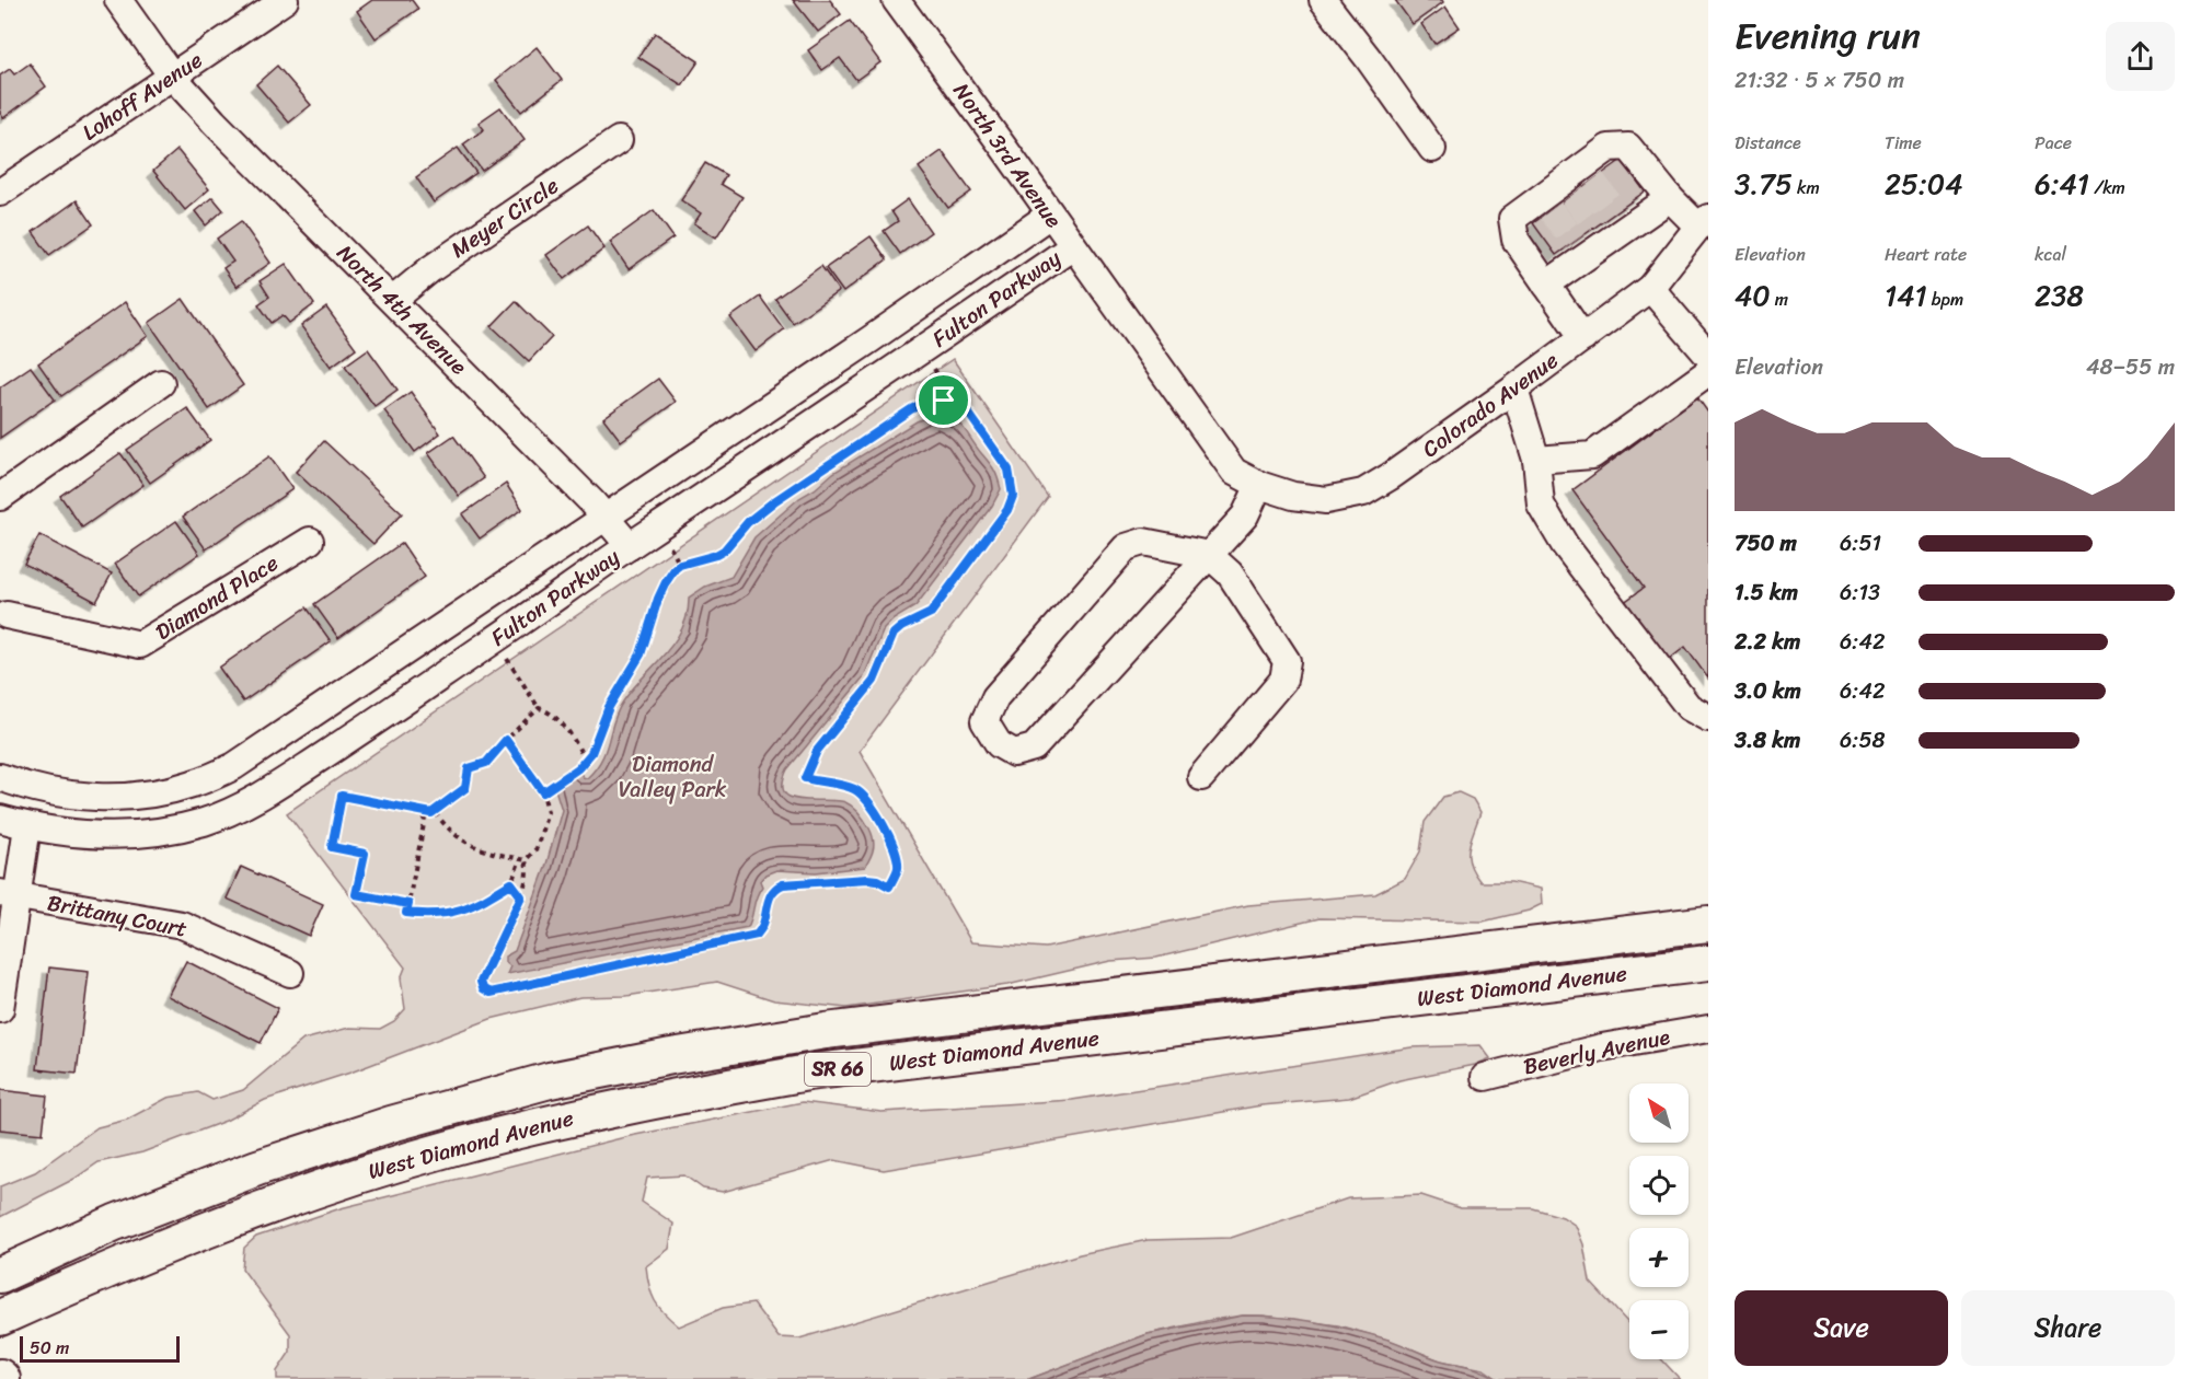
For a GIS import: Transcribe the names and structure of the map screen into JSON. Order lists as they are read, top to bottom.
{
  "streets": {
    "main road": ["West Diamond Avenue", "SR 66"],
    "street": [
      "Lohoff Avenue",
      "North 3rd Avenue",
      "Meyer Circle",
      "Fulton Parkway",
      "North 4th Avenue",
      "Colorado Avenue",
      "Diamond Place",
      "Brittany Court",
      "Beverly Avenue"
    ]
  },
  "crossings": [
    ["Lohoff Avenue", "North 4th Avenue"],
    ["North 3rd Avenue", "Fulton Parkway"],
    ["North 3rd Avenue", "Colorado Avenue"],
    ["Meyer Circle", "North 4th Avenue"],
    ["Fulton Parkway", "North 4th Avenue"]
  ],
  "parks": ["Diamond Valley Park"],
  "scale_bar": "50 m",
  "north": "top left",
  "page": {
    "heading": ["Evening run", "21:32 · 5 × 750 m"],
    "stats": [
      ["Distance", "3.75 km"],
      ["Time", "25:04"],
      ["Pace", "6:41 /km"],
      ["Elevation", "40 m"],
      ["Heart rate", "141 bpm"],
      ["kcal", "238"]
    ],
    "chart": ["Elevation", "48–55 m"],
    "list": [
      {
        "name": "750 m",
        "note": "6:51"
      },
      {
        "name": "1.5 km",
        "note": "6:13"
      },
      {
        "name": "2.2 km",
        "note": "6:42"
      },
      {
        "name": "3.0 km",
        "note": "6:42"
      },
      {
        "name": "3.8 km",
        "note": "6:58"
      }
    ],
    "map_buttons": ["+", "−"],
    "buttons": ["Save", "Share"],
    "scale": "50 m"
  }
}
